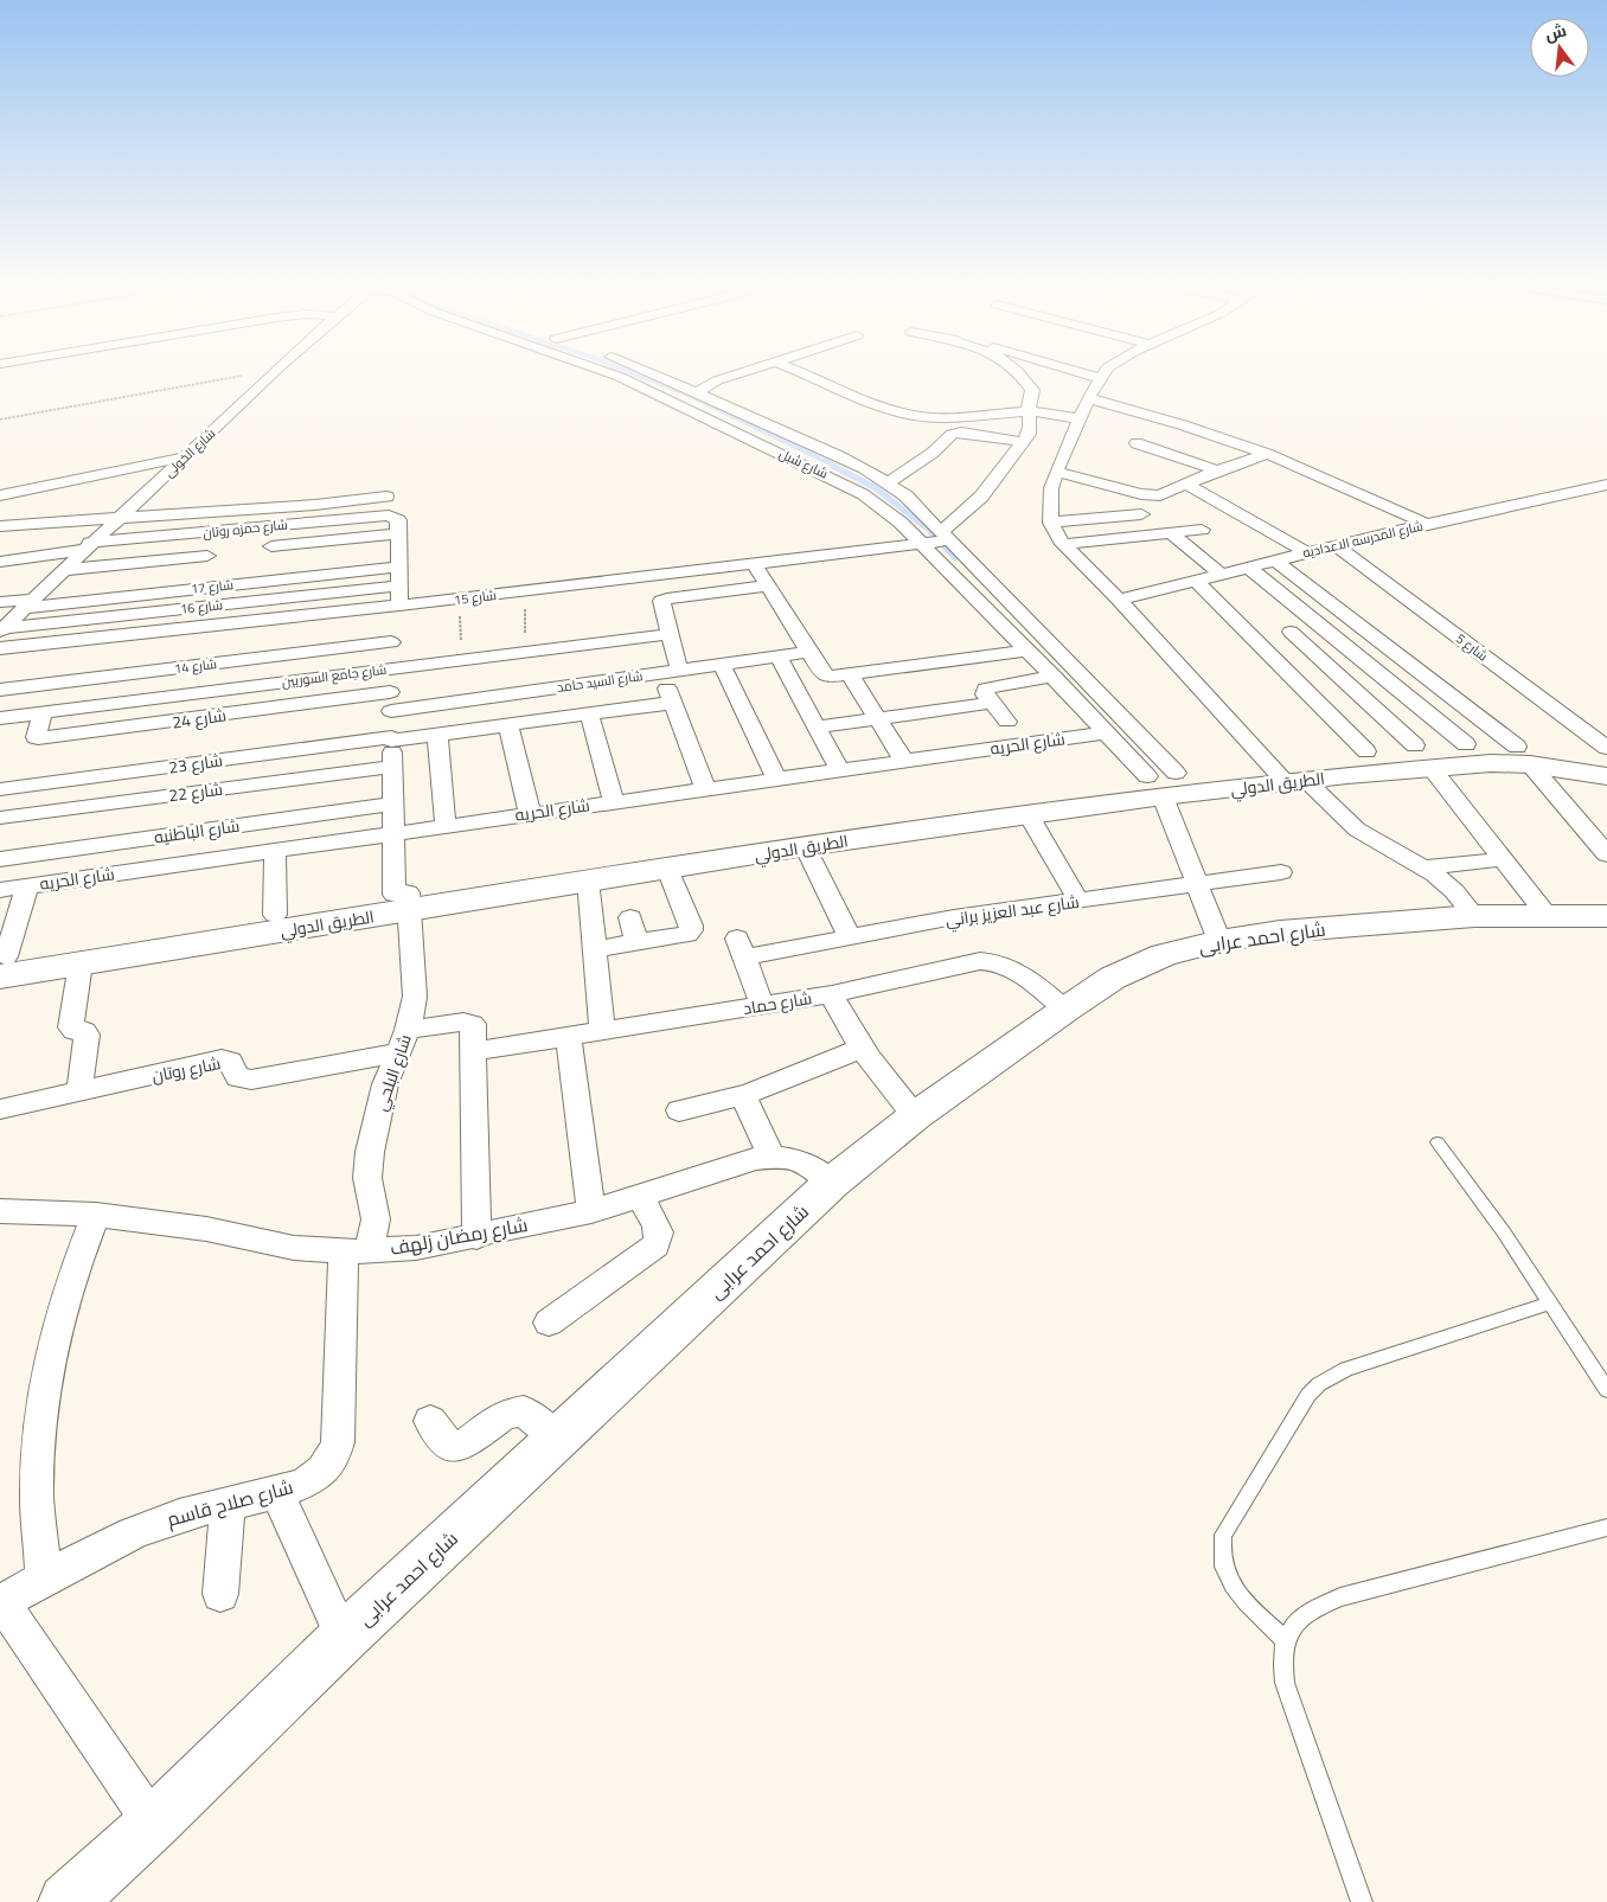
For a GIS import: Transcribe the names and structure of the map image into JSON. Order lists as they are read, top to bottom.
{
  "streets": {
    "street": [
      "شارع الخولى",
      "شارع شبل",
      "شارع حمزه روتان",
      "شارع المدرسه الاعداديه",
      "شارع 17",
      "شارع 15",
      "شارع 16",
      "شارع 5",
      "شارع 14",
      "شارع جامع السوريين",
      "شارع السيد حامد",
      "شارع 24",
      "شارع الحريه",
      "شارع 23",
      "الطريق الدولي",
      "شارع 22",
      "شارع الباطنيه",
      "شارع عبد العزيز براني",
      "شارع احمد عرابى",
      "شارع حماد",
      "شارع روتان",
      "شارع البلحي",
      "شارع رمضان زلهف",
      "شارع صلاح قاسم"
    ]
  },
  "crossings": [
    ["شارع الخولى", "شارع حمزه روتان"],
    ["شارع الخولى", "شارع 17"],
    ["شارع الخولى", "شارع 16"],
    ["شارع شبل", "شارع 15"],
    ["شارع شبل", "شارع الحريه"],
    ["شارع شبل", "الطريق الدولي"],
    ["شارع حمزه روتان", "شارع البلحي"],
    ["شارع المدرسه الاعداديه", "شارع 5"],
    ["شارع 17", "شارع البلحي"],
    ["شارع 15", "شارع البلحي"],
    ["شارع 16", "شارع البلحي"],
    ["شارع 14", "شارع البلحي"],
    ["شارع جامع السوريين", "شارع 24"],
    ["شارع جامع السوريين", "شارع البلحي"],
    ["شارع السيد حامد", "شارع 24"],
    ["شارع السيد حامد", "شارع البلحي"],
    ["شارع 24", "شارع البلحي"],
    ["شارع الحريه", "شارع البلحي"],
    ["شارع 23", "شارع البلحي"],
    ["الطريق الدولي", "شارع البلحي"],
    ["شارع 22", "شارع البلحي"],
    ["شارع الباطنيه", "شارع البلحي"],
    ["شارع عبد العزيز براني", "شارع حماد"],
    ["شارع احمد عرابى", "شارع حماد"],
    ["شارع احمد عرابى", "شارع رمضان زلهف"],
    ["شارع روتان", "شارع البلحي"],
    ["شارع البلحي", "شارع رمضان زلهف"],
    ["شارع البلحي", "شارع صلاح قاسم"],
    ["شارع رمضان زلهف", "شارع صلاح قاسم"]
  ],
  "north": "top"
}
